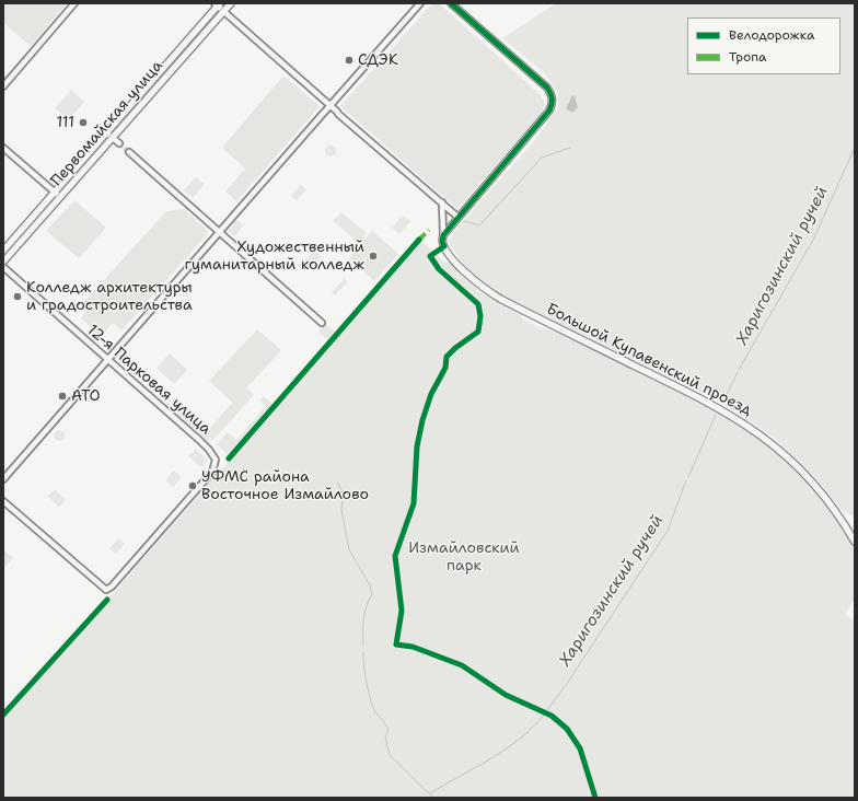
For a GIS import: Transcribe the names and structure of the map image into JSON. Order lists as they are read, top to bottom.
{
  "streets": {
    "main road": ["Первомайская улица", "Большой Купавенский проезд"],
    "street": ["12-я Парковая улица"]
  },
  "water": ["Харигозинский ручей"],
  "parks": ["Измайловский парк"],
  "places": [
    "СДЭК",
    "111",
    "Художественный гуманитарный колледж",
    "Колледж архитектуры и градостроительства",
    "АТО",
    "УФМС района Восточное Измайлово"
  ],
  "legend": ["Велодорожка", "Тропа"]
}
